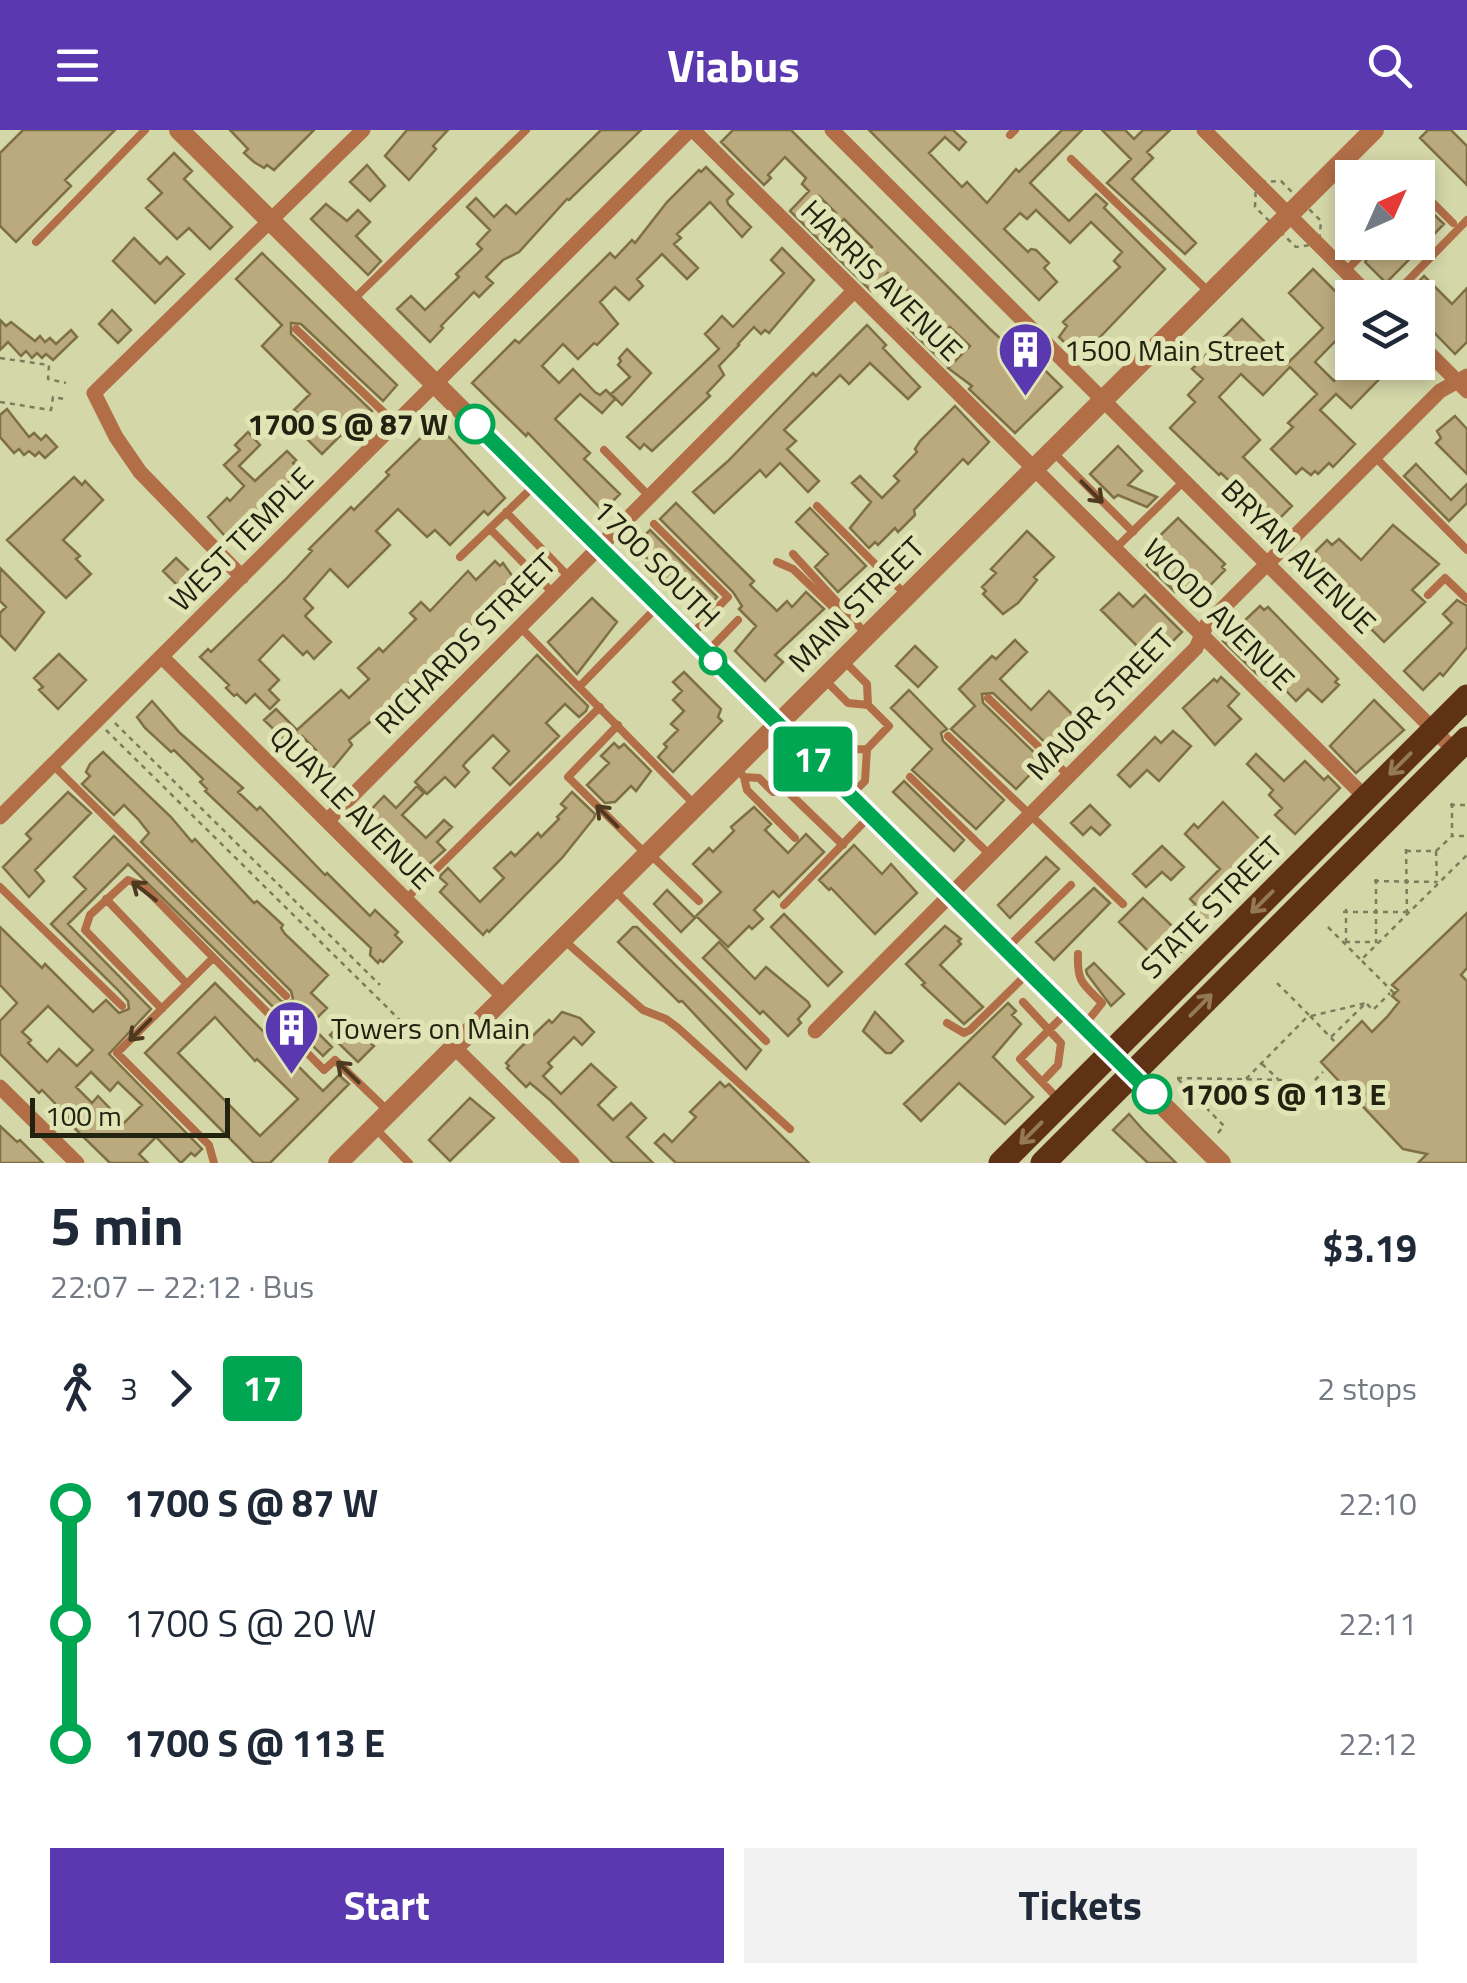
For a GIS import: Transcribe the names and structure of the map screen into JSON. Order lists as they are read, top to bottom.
{
  "streets": {
    "main road": ["STATE STREET"],
    "street": [
      "HARRIS AVENUE",
      "WEST TEMPLE",
      "BRYAN AVENUE",
      "1700 SOUTH",
      "MAIN STREET",
      "WOOD AVENUE",
      "RICHARDS STREET",
      "MAJOR STREET",
      "QUAYLE AVENUE"
    ]
  },
  "crossings": [
    ["HARRIS AVENUE", "WEST TEMPLE"],
    ["HARRIS AVENUE", "MAIN STREET"],
    ["HARRIS AVENUE", "WOOD AVENUE"],
    ["HARRIS AVENUE", "RICHARDS STREET"],
    ["WEST TEMPLE", "1700 SOUTH"],
    ["WEST TEMPLE", "QUAYLE AVENUE"],
    ["BRYAN AVENUE", "MAIN STREET"],
    ["BRYAN AVENUE", "MAJOR STREET"],
    ["BRYAN AVENUE", "STATE STREET"],
    ["1700 SOUTH", "MAIN STREET"],
    ["1700 SOUTH", "RICHARDS STREET"],
    ["1700 SOUTH", "MAJOR STREET"],
    ["1700 SOUTH", "STATE STREET"],
    ["MAIN STREET", "WOOD AVENUE"],
    ["MAIN STREET", "QUAYLE AVENUE"],
    ["WOOD AVENUE", "MAJOR STREET"],
    ["WOOD AVENUE", "STATE STREET"],
    ["RICHARDS STREET", "QUAYLE AVENUE"]
  ],
  "places": {
    "building": ["1500 Main Street", "Towers on Main"],
    "other": ["1700 S @ 87 W", "1700 S @ 113 E"]
  },
  "lines": ["bus line 17"],
  "scale_bar": "100 m",
  "north": "top right",
  "page": {
    "header": "Viabus",
    "on_map": "17",
    "scale": "100 m",
    "heading": ["5 min", "22:07 – 22:12 · Bus", "$3.19"],
    "legs": ["3", "17", "2 stops"],
    "list": [
      {
        "name": "1700 S @ 87 W",
        "value": "22:10"
      },
      {
        "name": "1700 S @ 20 W",
        "value": "22:11"
      },
      {
        "name": "1700 S @ 113 E",
        "value": "22:12"
      }
    ],
    "buttons": ["Start", "Tickets"]
  }
}
